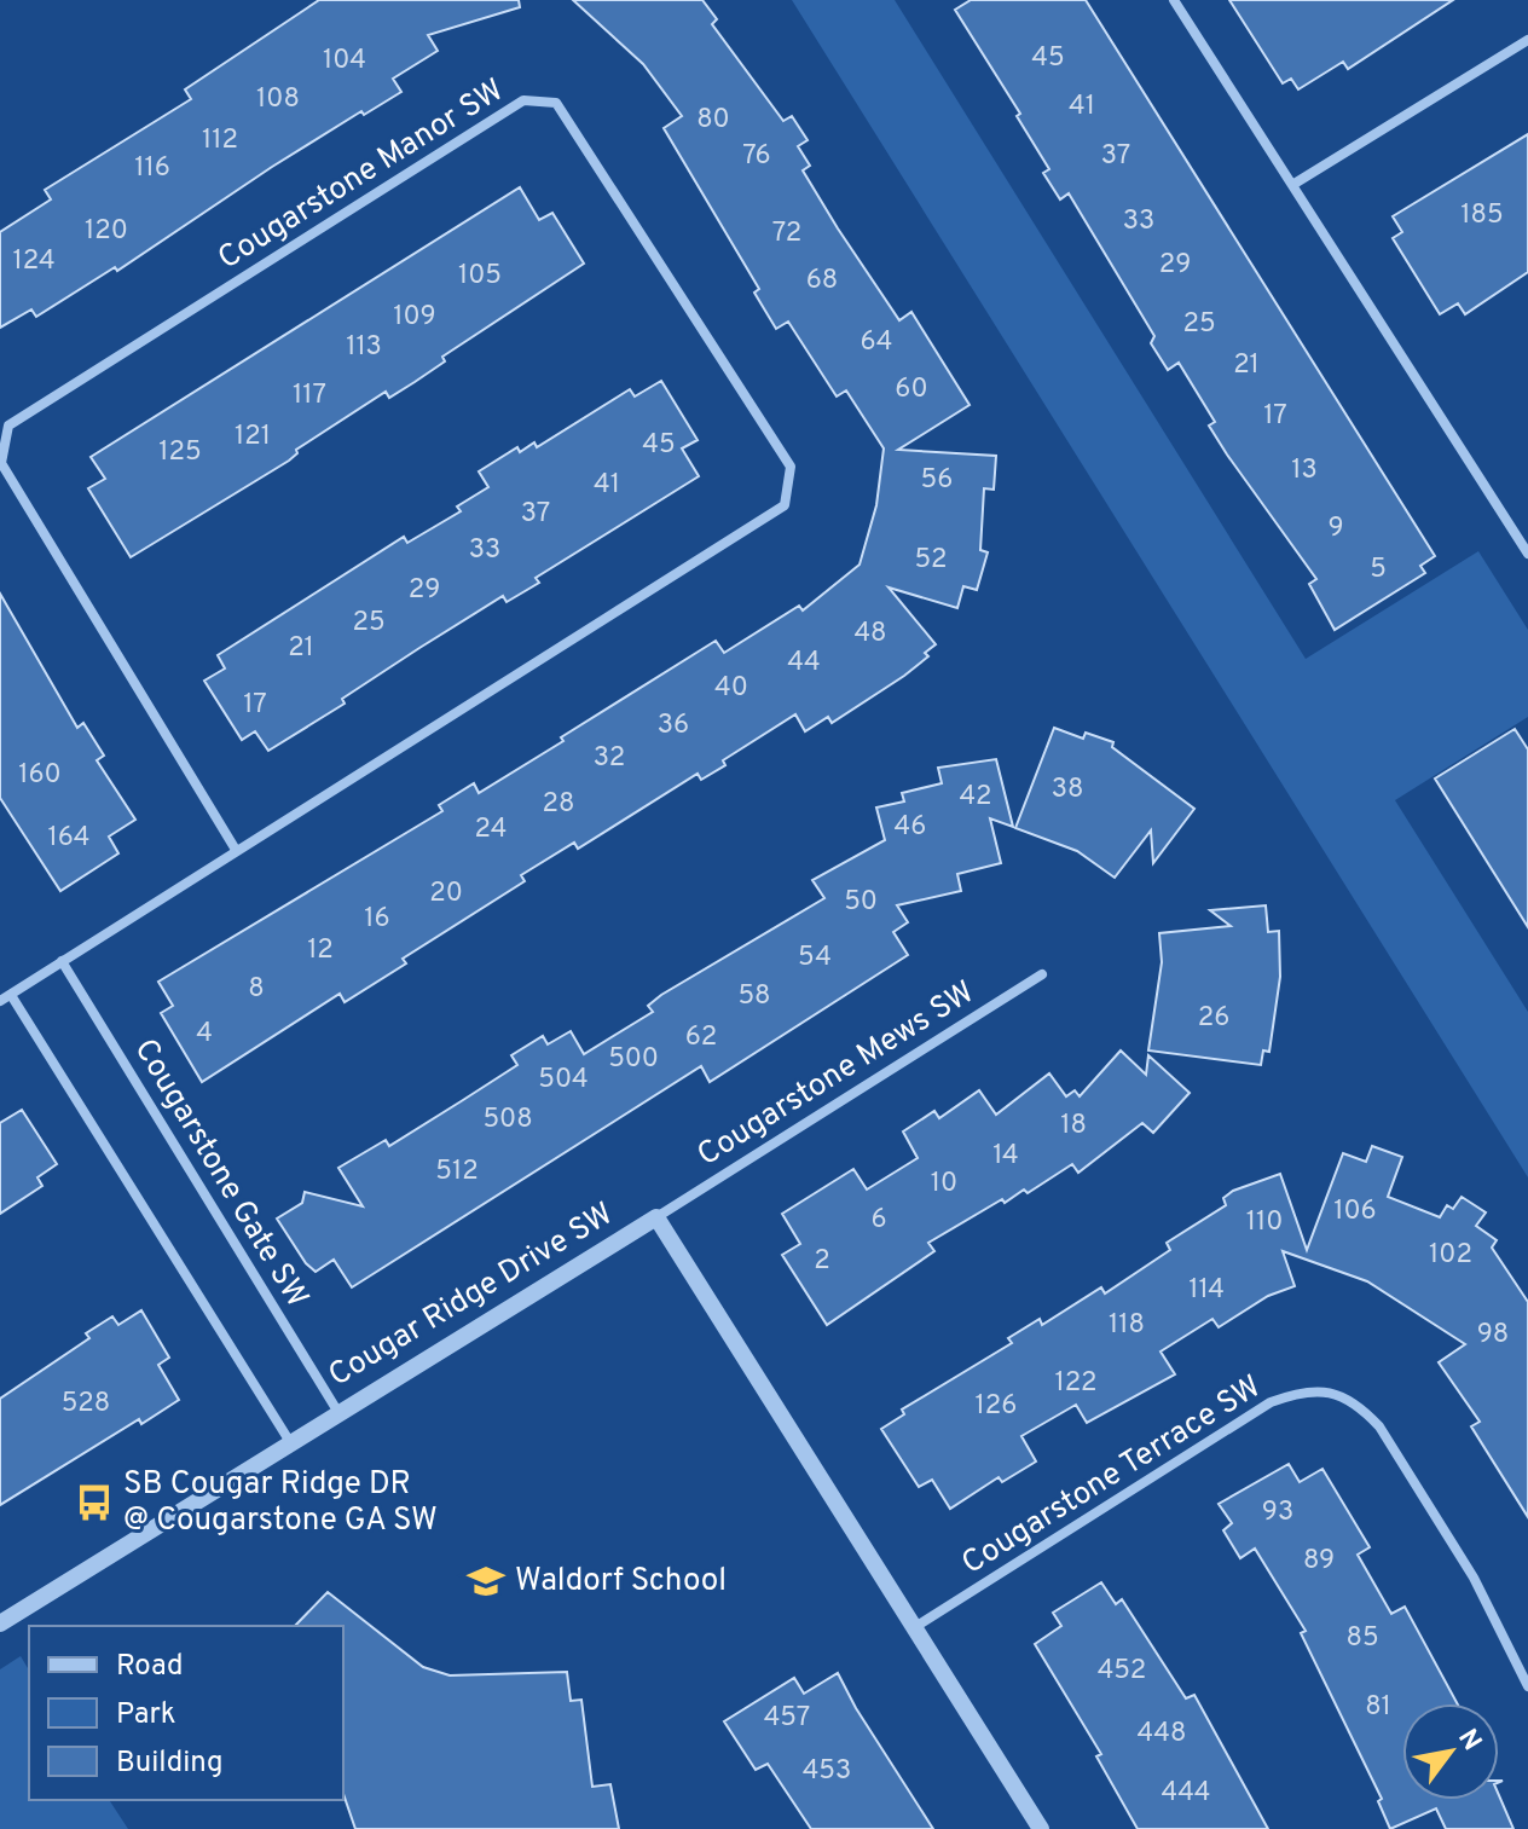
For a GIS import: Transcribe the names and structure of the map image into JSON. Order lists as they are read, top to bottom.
{
  "streets": {
    "street": [
      "Cougarstone Manor SW",
      "Cougarstone Mews SW",
      "Cougarstone Gate SW",
      "Cougar Ridge Drive SW",
      "Cougarstone Terrace SW"
    ]
  },
  "crossings": [
    ["Cougarstone Manor SW", "Cougarstone Gate SW"],
    ["Cougarstone Mews SW", "Cougar Ridge Drive SW"],
    ["Cougarstone Gate SW", "Cougar Ridge Drive SW"],
    ["Cougar Ridge Drive SW", "Cougarstone Terrace SW"]
  ],
  "places": {
    "bus stop": ["SB Cougar Ridge DR @ Cougarstone GA SW"],
    "school or university": ["Waldorf School"]
  },
  "house_numbers": [
    "45",
    "104",
    "108",
    "41",
    "80",
    "112",
    "76",
    "37",
    "116",
    "185",
    "33",
    "120",
    "72",
    "124",
    "29",
    "105",
    "68",
    "109",
    "25",
    "64",
    "113",
    "21",
    "60",
    "117",
    "17",
    "121",
    "45",
    "125",
    "13",
    "56",
    "41",
    "37",
    "9",
    "33",
    "52",
    "5",
    "29",
    "25",
    "48",
    "21",
    "44",
    "40",
    "17",
    "36",
    "32",
    "160",
    "38",
    "42",
    "28",
    "46",
    "24",
    "164",
    "20",
    "50",
    "16",
    "12",
    "54",
    "8",
    "58",
    "26",
    "4",
    "62",
    "500",
    "504",
    "508",
    "18",
    "14",
    "512",
    "10",
    "106",
    "6",
    "110",
    "102",
    "2",
    "114",
    "118",
    "98",
    "122",
    "528",
    "126",
    "93",
    "89",
    "85",
    "452",
    "81",
    "457",
    "448",
    "453",
    "444"
  ],
  "legend": ["Road", "Park", "Building"],
  "north": "top right"
}
